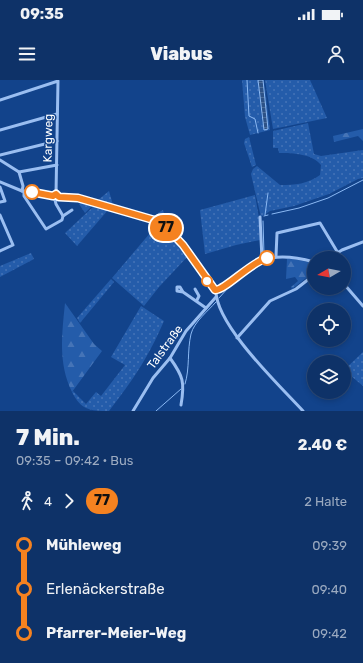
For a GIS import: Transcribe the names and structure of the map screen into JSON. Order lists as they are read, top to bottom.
{
  "streets": {
    "street": ["Kargweg", "Talstraße"]
  },
  "lines": ["bus line 77"],
  "north": "left",
  "page": {
    "status": "09:35",
    "header": "Viabus",
    "on_map": "77",
    "heading": ["7 Min.", "09:35 – 09:42 · Bus", "2.40 €"],
    "legs": ["4", "77", "2 Halte"],
    "list": [
      {
        "name": "Mühleweg",
        "value": "09:39"
      },
      {
        "name": "Erlenäckerstraße",
        "value": "09:40"
      },
      {
        "name": "Pfarrer-Meier-Weg",
        "value": "09:42"
      }
    ]
  }
}
